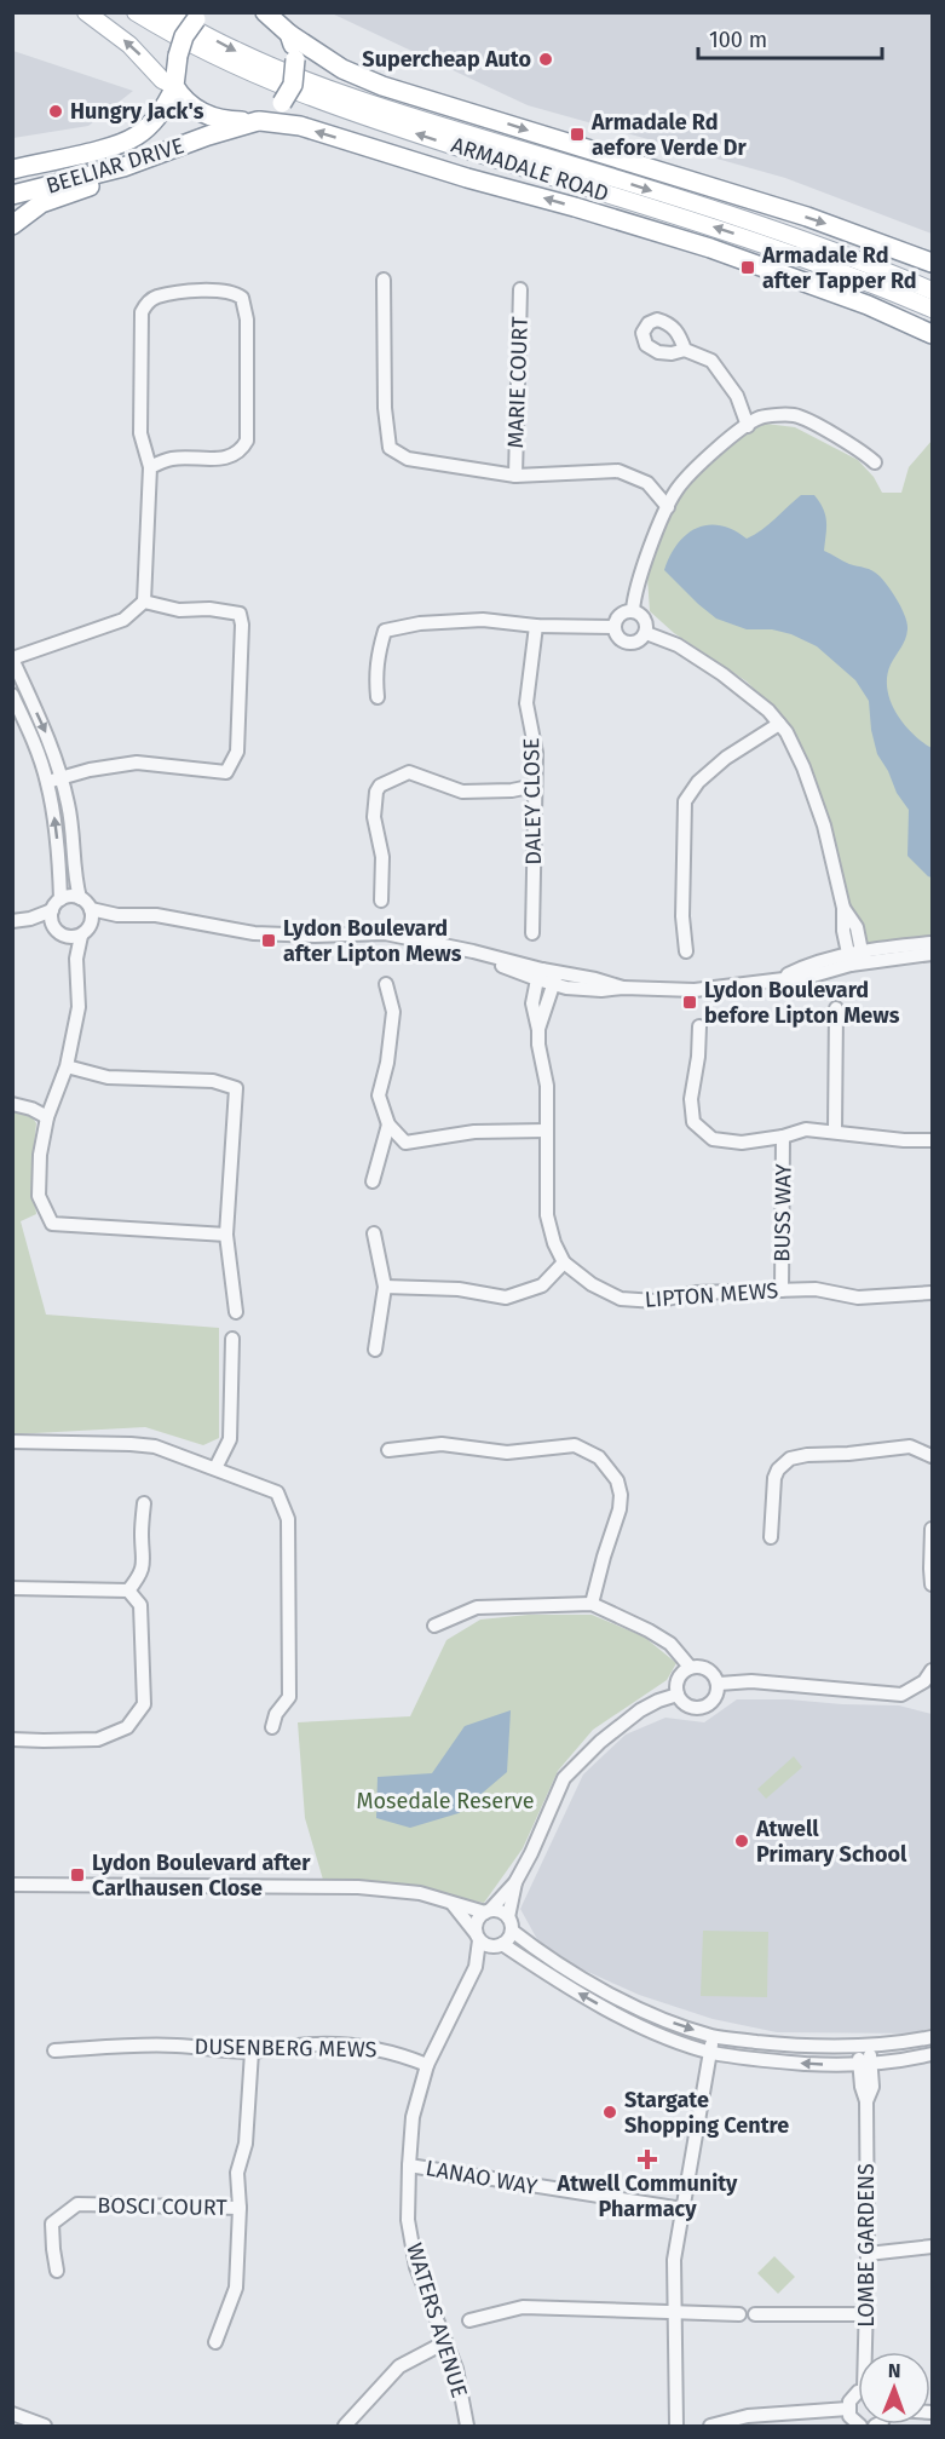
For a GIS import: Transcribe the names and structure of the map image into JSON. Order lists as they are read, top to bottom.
{
  "streets": {
    "highway": ["BEELIAR DRIVE", "ARMADALE ROAD"],
    "street": [
      "MARIE COURT",
      "DALEY CLOSE",
      "BUSS WAY",
      "LIPTON MEWS",
      "DUSENBERG MEWS",
      "LANAO WAY",
      "BOSCI COURT",
      "LOMBE GARDENS",
      "WATERS AVENUE"
    ]
  },
  "crossings": [
    ["BEELIAR DRIVE", "ARMADALE ROAD"],
    ["BUSS WAY", "LIPTON MEWS"],
    ["DUSENBERG MEWS", "WATERS AVENUE"],
    ["LANAO WAY", "WATERS AVENUE"]
  ],
  "parks": ["Mosedale Reserve"],
  "places": {
    "other": [
      "Supercheap Auto",
      "Hungry Jack's",
      "Atwell Primary School",
      "Stargate Shopping Centre"
    ],
    "transit": [
      "Armadale Rd aefore Verde Dr",
      "Armadale Rd after Tapper Rd",
      "Lydon Boulevard after Lipton Mews",
      "Lydon Boulevard before Lipton Mews",
      "Lydon Boulevard after Carlhausen Close"
    ],
    "health": ["Atwell Community Pharmacy"]
  },
  "scale_bar": "100 m",
  "north": "top"
}
